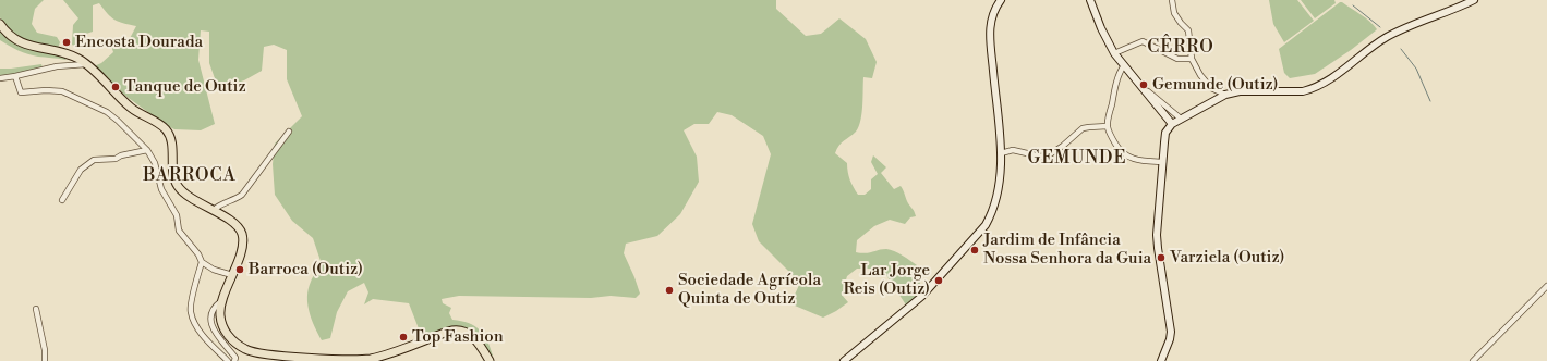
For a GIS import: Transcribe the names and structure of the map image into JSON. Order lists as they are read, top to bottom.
{
  "districts": ["CÊRRO", "GEMUNDE", "BARROCA"],
  "places": [
    "Encosta Dourada",
    "Gemunde (Outiz)",
    "Tanque de Outiz",
    "Jardim de Infância Nossa Senhora da Guia",
    "Varziela (Outiz)",
    "Barroca (Outiz)",
    "Lar Jorge Reis (Outiz)",
    "Sociedade Agrícola Quinta de Outiz",
    "Top Fashion"
  ]
}
